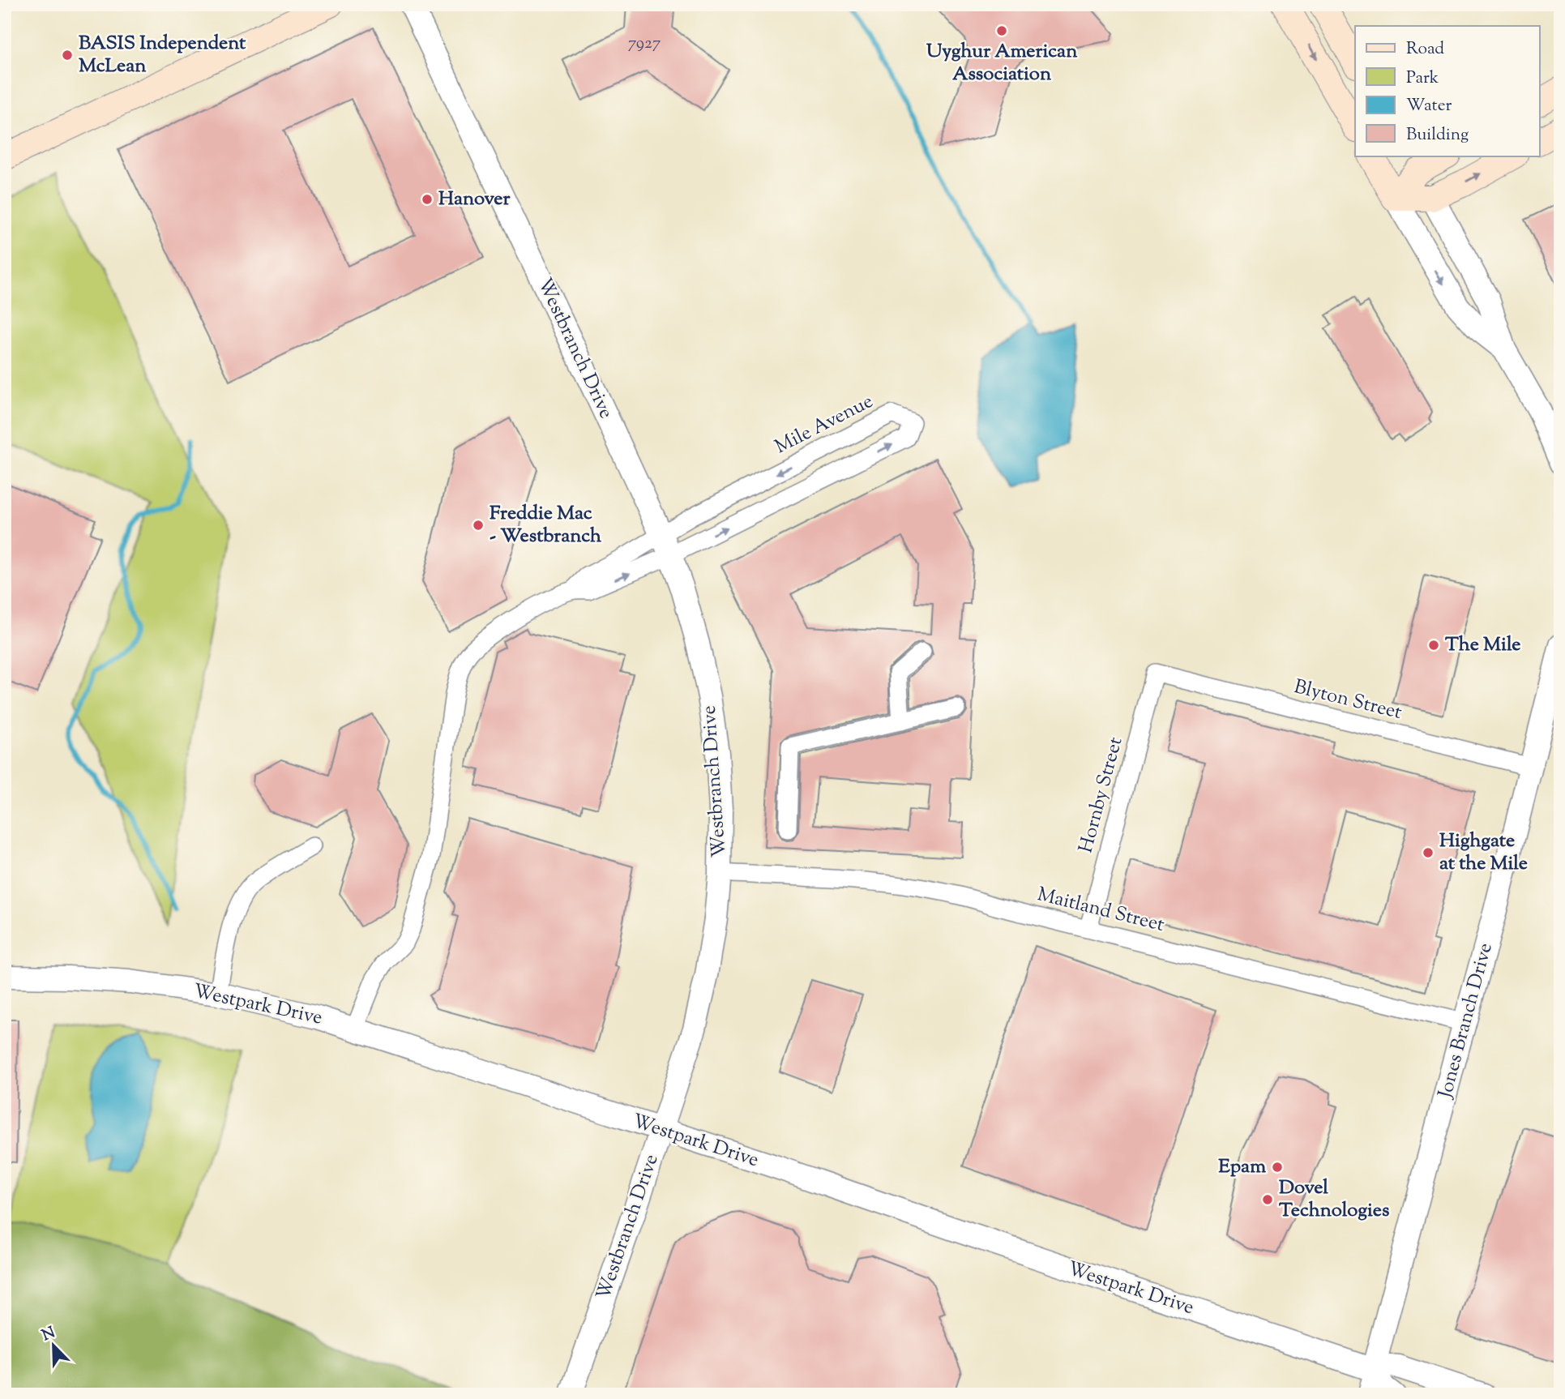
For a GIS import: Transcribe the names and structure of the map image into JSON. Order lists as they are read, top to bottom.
{
  "streets": {
    "street": [
      "Westbranch Drive",
      "Mile Avenue",
      "Blyton Street",
      "Hornby Street",
      "Maitland Street",
      "Westpark Drive",
      "Jones Branch Drive"
    ]
  },
  "crossings": [
    ["Westbranch Drive", "Mile Avenue"],
    ["Westbranch Drive", "Maitland Street"],
    ["Westbranch Drive", "Westpark Drive"],
    ["Blyton Street", "Hornby Street"],
    ["Blyton Street", "Jones Branch Drive"],
    ["Hornby Street", "Maitland Street"],
    ["Maitland Street", "Jones Branch Drive"],
    ["Westpark Drive", "Jones Branch Drive"]
  ],
  "places": [
    "Uyghur American Association",
    "BASIS Independent McLean",
    "Hanover",
    "Freddie Mac - Westbranch",
    "The Mile",
    "Highgate at the Mile",
    "Epam",
    "Dovel Technologies"
  ],
  "house_numbers": ["7927"],
  "legend": [
    "Road",
    "Park",
    "Water",
    "Building"
  ],
  "north": "top left"
}
